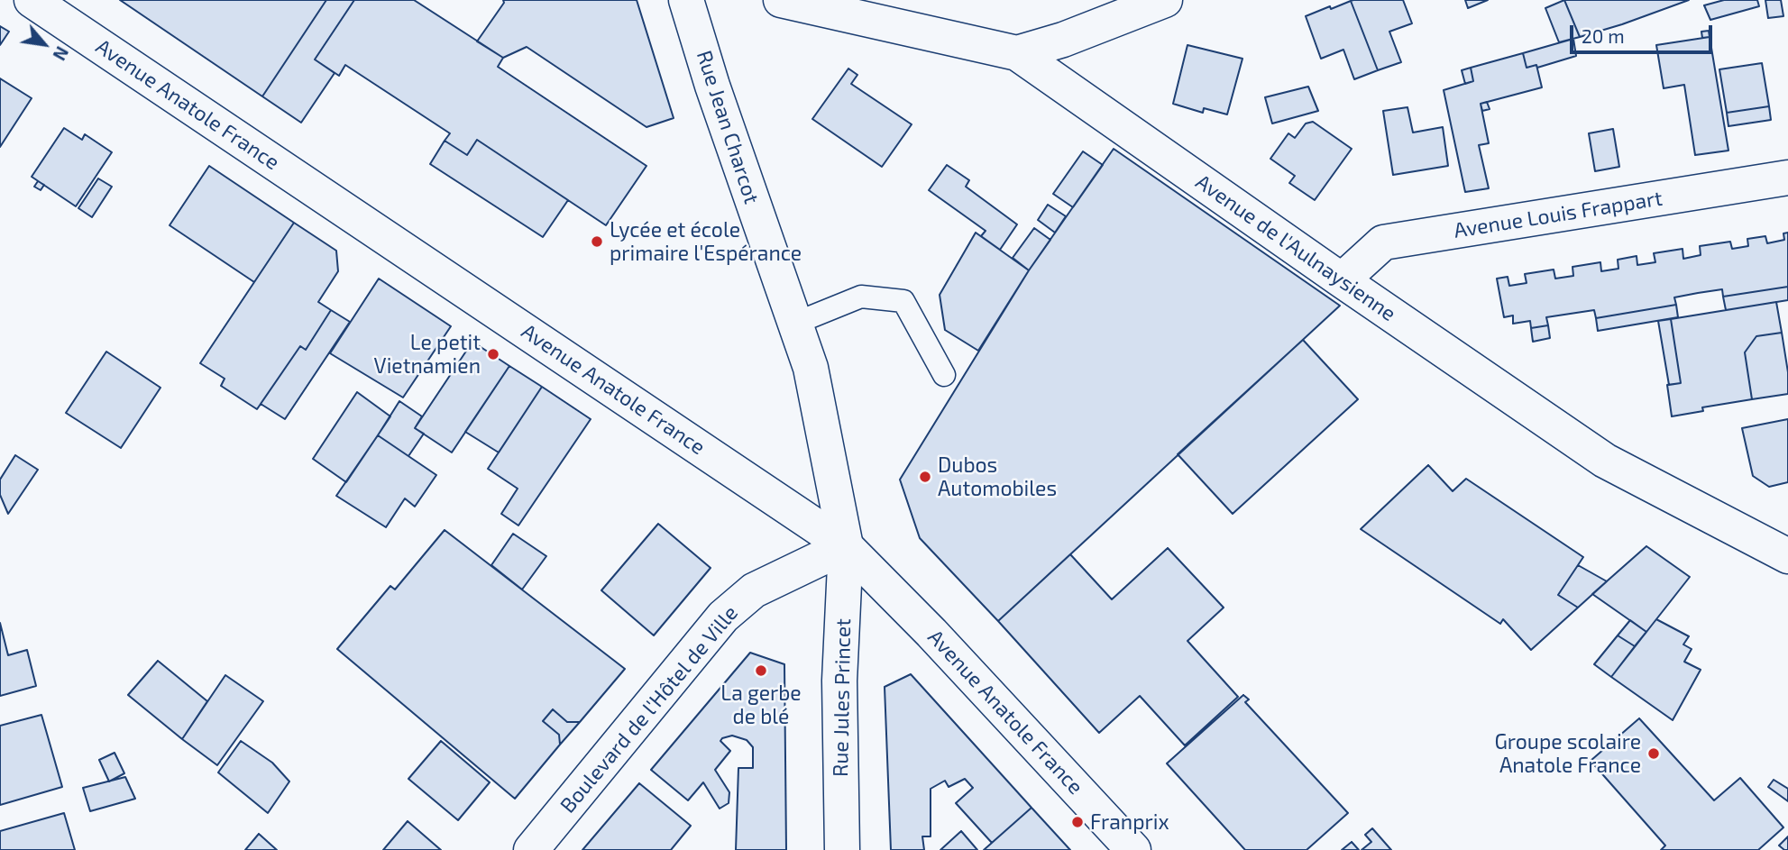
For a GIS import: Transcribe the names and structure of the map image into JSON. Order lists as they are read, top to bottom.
{
  "streets": {
    "street": [
      "Avenue Anatole France",
      "Rue Jean Charcot",
      "Avenue Louis Frappart",
      "Avenue de l'Aulnaysienne",
      "Rue Jules Princet",
      "Boulevard de l'Hôtel de Ville"
    ]
  },
  "crossings": [
    ["Avenue Anatole France", "Rue Jean Charcot"],
    ["Avenue Anatole France", "Rue Jules Princet"],
    ["Avenue Anatole France", "Boulevard de l'Hôtel de Ville"],
    ["Rue Jean Charcot", "Rue Jules Princet"],
    ["Rue Jean Charcot", "Boulevard de l'Hôtel de Ville"],
    ["Avenue Louis Frappart", "Avenue de l'Aulnaysienne"],
    ["Rue Jules Princet", "Boulevard de l'Hôtel de Ville"]
  ],
  "places": [
    "Lycée et école primaire l'Espérance",
    "Le petit Vietnamien",
    "Dubos Automobiles",
    "La gerbe de blé",
    "Groupe scolaire Anatole France",
    "Franprix"
  ],
  "scale_bar": "20 m",
  "north": "bottom right"
}
